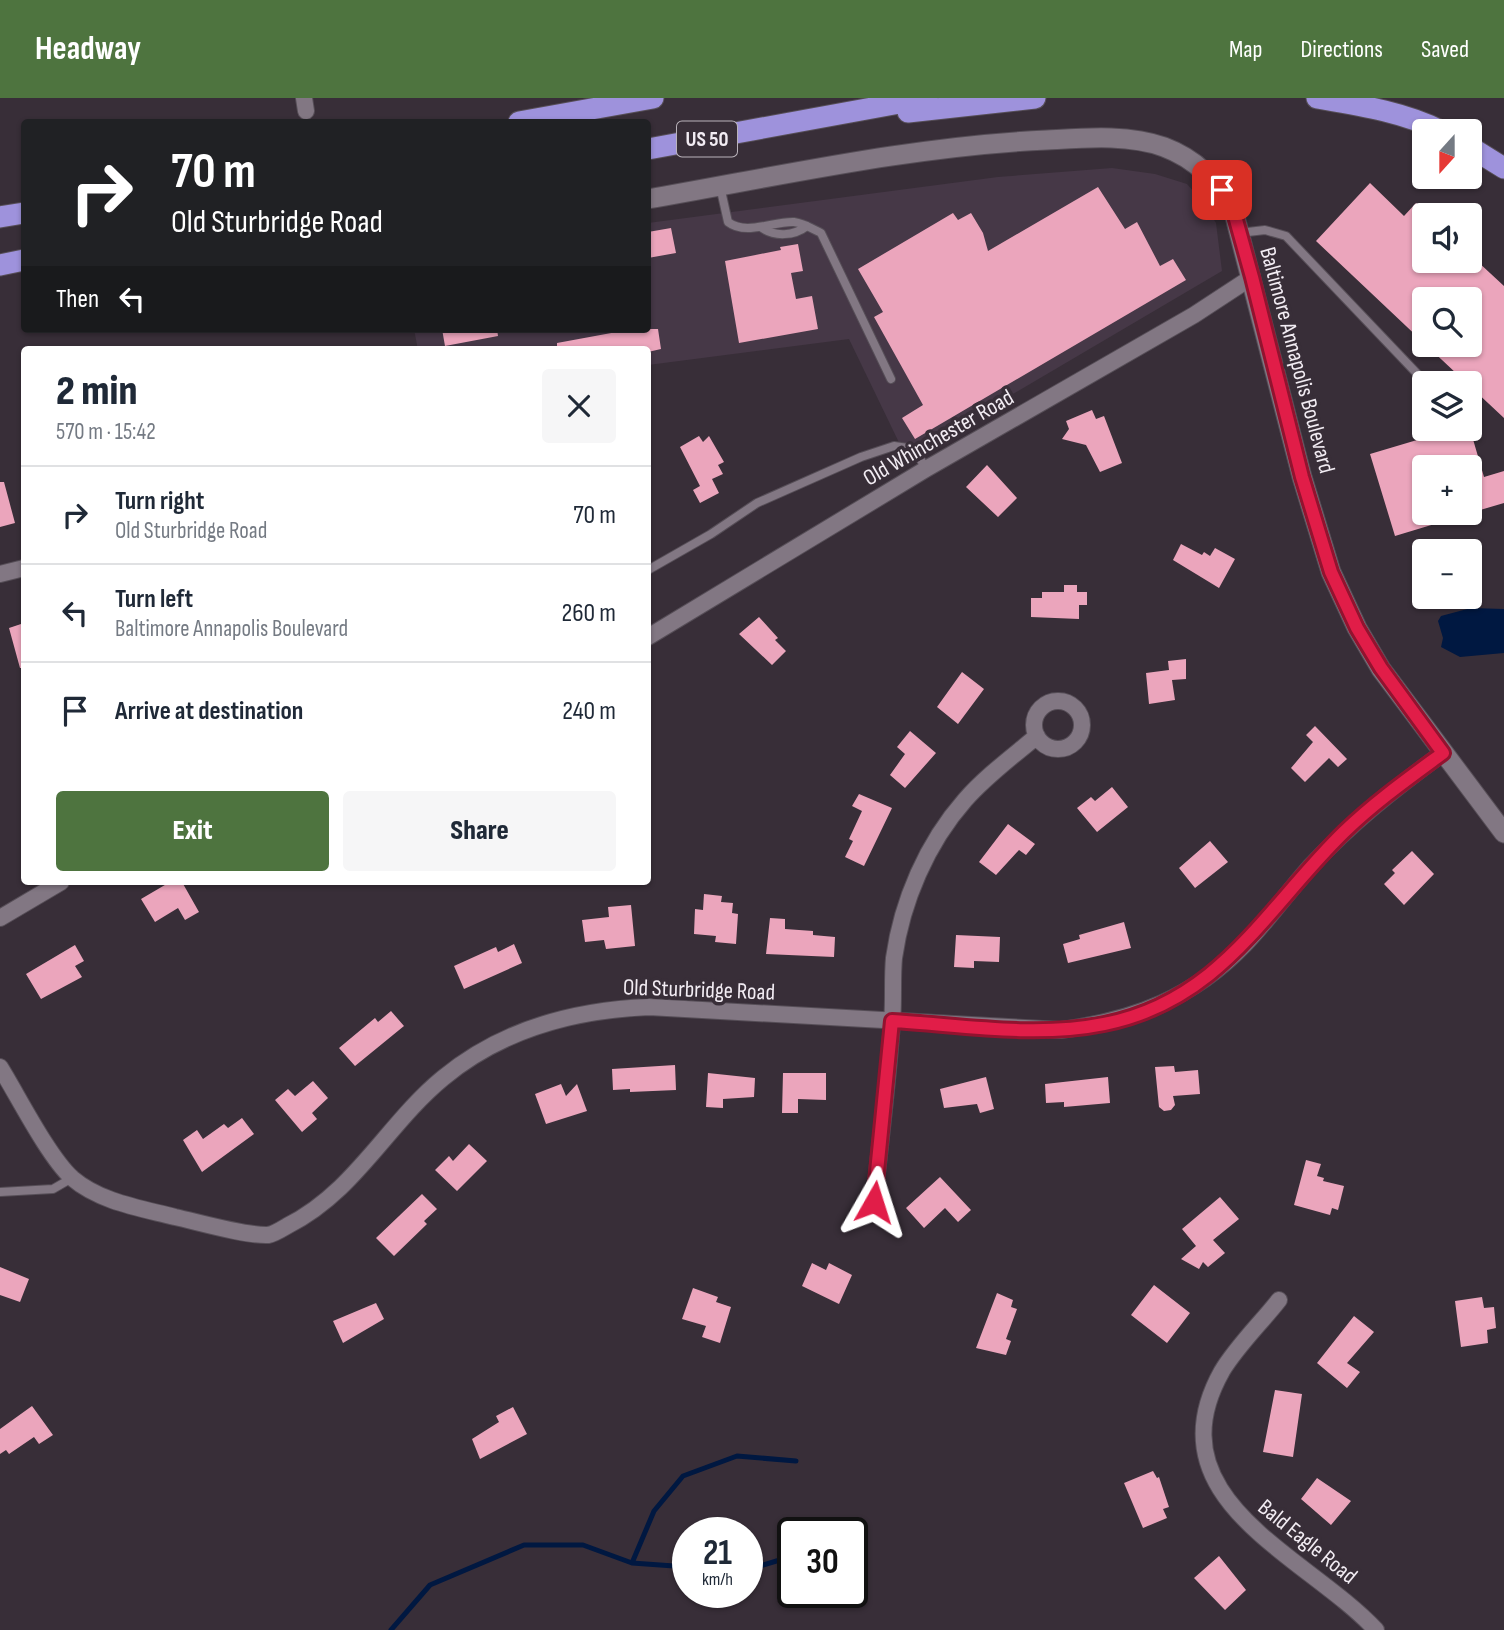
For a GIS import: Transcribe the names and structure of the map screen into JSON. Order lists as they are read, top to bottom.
{
  "streets": {
    "highway": ["US 50"],
    "street": [
      "Baltimore Annapolis Boulevard",
      "Old Whinchester Road",
      "Old Sturbridge Road",
      "Bald Eagle Road"
    ]
  },
  "crossings": [
    ["Baltimore Annapolis Boulevard", "Old Whinchester Road"],
    ["Baltimore Annapolis Boulevard", "Old Sturbridge Road"]
  ],
  "north": "bottom",
  "page": {
    "header": "Headway",
    "nav": ["Map", "Directions", "Saved"],
    "map_buttons": ["+", "−"],
    "turn": ["70 m", "Old Sturbridge Road"],
    "then": "Then",
    "heading": ["2 min", "570 m · 15:42"],
    "list": [
      {
        "name": "Turn right",
        "note": "Old Sturbridge Road",
        "value": "70 m"
      },
      {
        "name": "Turn left",
        "note": "Baltimore Annapolis Boulevard",
        "value": "260 m"
      },
      {
        "name": "Arrive at destination",
        "value": "240 m"
      }
    ],
    "buttons": ["Exit", "Share"],
    "speed": "21 km/h",
    "limit": "30"
  }
}
